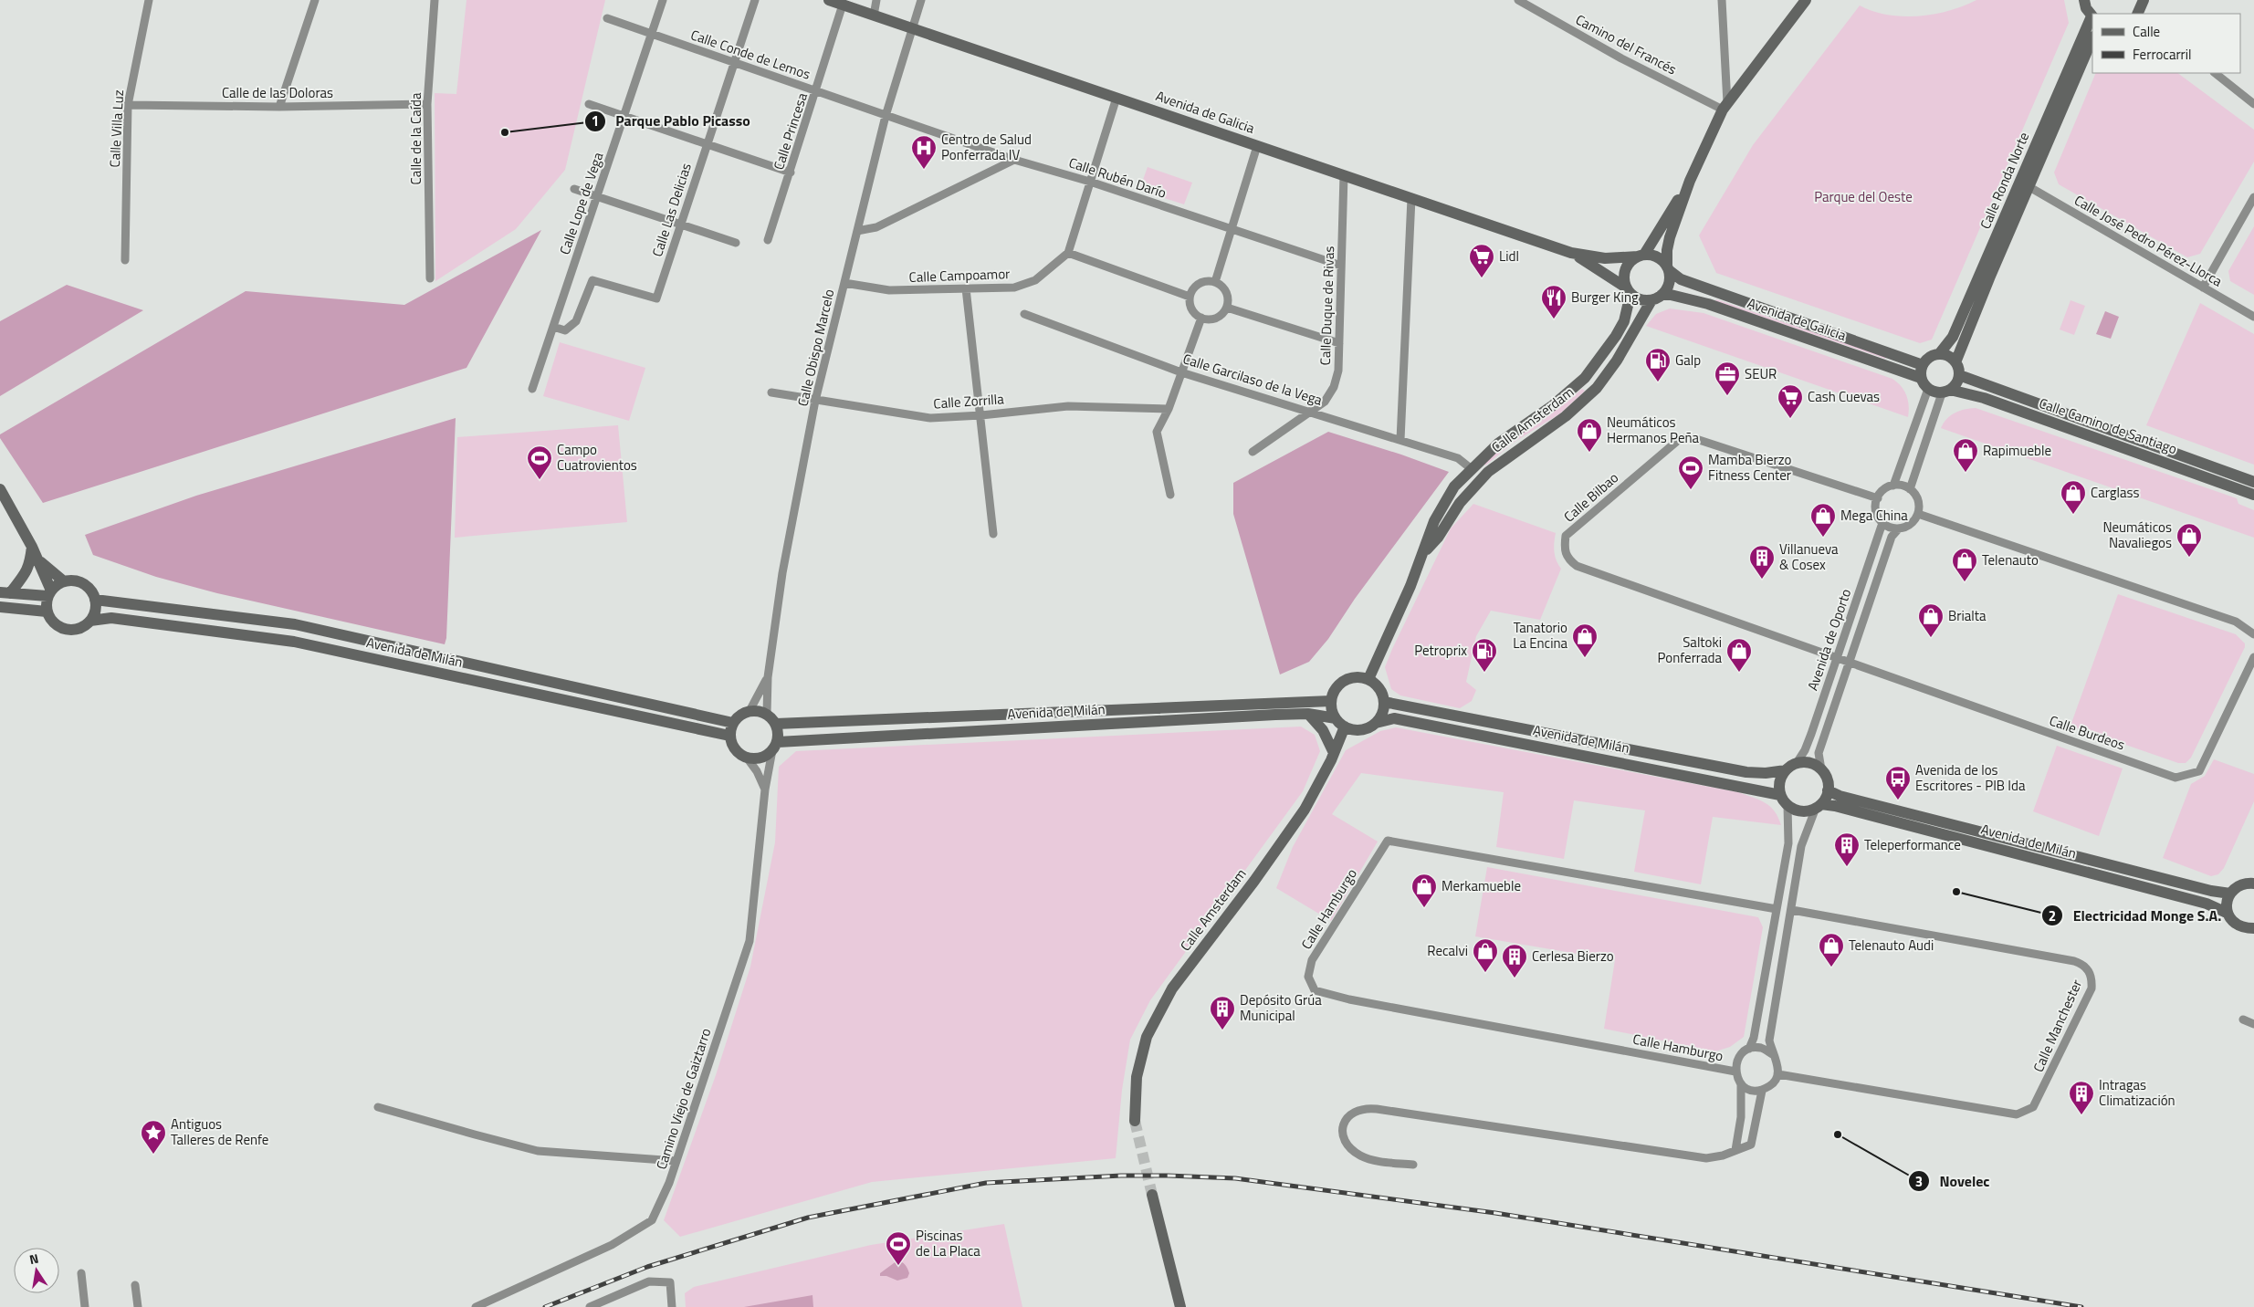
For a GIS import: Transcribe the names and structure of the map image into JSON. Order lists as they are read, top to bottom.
{
  "streets": {
    "street": [
      "Camino del Francés",
      "Calle Conde de Lemos",
      "Calle de las Doloras",
      "Avenida de Galicia",
      "Calle Villa Luz",
      "Calle Princesa",
      "Calle de la Caída",
      "Calle Rubén Darío",
      "Calle Ronda Norte",
      "Calle Lope de Vega",
      "Calle Las Delicias",
      "Calle José Pedro Pérez-Llorca",
      "Calle Campoamor",
      "Calle Duque de Rivas",
      "Calle Obispo Marcelo",
      "Calle Garcilaso de la Vega",
      "Calle Zorrilla",
      "Calle Amsterdam",
      "Calle Camino de Santiago",
      "Calle Bilbao",
      "Avenida de Oporto",
      "Avenida de Milán",
      "Calle Burdeos",
      "Calle Hamburgo",
      "Calle Manchester",
      "Camino Viejo de Gaiztarro"
    ]
  },
  "crossings": [
    ["Calle Conde de Lemos", "Calle Princesa"],
    ["Calle Conde de Lemos", "Calle Rubén Darío"],
    ["Calle Conde de Lemos", "Calle Lope de Vega"],
    ["Calle Conde de Lemos", "Calle Las Delicias"],
    ["Calle Conde de Lemos", "Calle Obispo Marcelo"],
    ["Calle de las Doloras", "Calle Villa Luz"],
    ["Calle de las Doloras", "Calle de la Caída"],
    ["Avenida de Galicia", "Calle Princesa"],
    ["Avenida de Galicia", "Calle Ronda Norte"],
    ["Avenida de Galicia", "Calle Duque de Rivas"],
    ["Avenida de Galicia", "Calle Obispo Marcelo"],
    ["Avenida de Galicia", "Calle Amsterdam"],
    ["Avenida de Galicia", "Calle Camino de Santiago"],
    ["Calle Rubén Darío", "Calle Duque de Rivas"],
    ["Calle Rubén Darío", "Calle Obispo Marcelo"],
    ["Calle Ronda Norte", "Calle José Pedro Pérez-Llorca"],
    ["Calle Ronda Norte", "Calle Camino de Santiago"],
    ["Calle Lope de Vega", "Calle Las Delicias"],
    ["Calle Campoamor", "Calle Obispo Marcelo"],
    ["Calle Duque de Rivas", "Calle Garcilaso de la Vega"],
    ["Calle Obispo Marcelo", "Calle Zorrilla"],
    ["Calle Obispo Marcelo", "Avenida de Milán"],
    ["Calle Obispo Marcelo", "Camino Viejo de Gaiztarro"],
    ["Calle Garcilaso de la Vega", "Calle Amsterdam"],
    ["Calle Amsterdam", "Avenida de Milán"],
    ["Calle Bilbao", "Avenida de Oporto"],
    ["Calle Bilbao", "Calle Burdeos"],
    ["Avenida de Oporto", "Avenida de Milán"],
    ["Avenida de Oporto", "Calle Burdeos"],
    ["Avenida de Milán", "Camino Viejo de Gaiztarro"],
    ["Calle Hamburgo", "Calle Manchester"]
  ],
  "parks": ["Parque del Oeste"],
  "places": {
    "other": ["Parque Pablo Picasso", "Electricidad Monge S.A.", "Novelec"],
    "hospital": ["Centro de Salud Ponferrada IV"],
    "supermarket": ["Lidl", "Cash Cuevas"],
    "restaurant": ["Burger King"],
    "fuel station": ["Galp", "Petroprix"],
    "office": ["SEUR"],
    "shop": [
      "Neumáticos Hermanos Peña",
      "Rapimueble",
      "Carglass",
      "Mega China",
      "Neumáticos Navaliegos",
      "Telenauto",
      "Brialta",
      "Tanatorio La Encina",
      "Saltoki Ponferrada",
      "Merkamueble",
      "Telenauto Audi",
      "Recalvi"
    ],
    "sports": ["Campo Cuatrovientos", "Mamba Bierzo Fitness Center", "Piscinas de La Placa"],
    "building": [
      "Villanueva & Cosex",
      "Teleperformance",
      "Cerlesa Bierzo",
      "Depósito Grúa Municipal",
      "Intragas Climatización"
    ],
    "bus stop": ["Avenida de los Escritores - PIB Ida"],
    "place": ["Antiguos Talleres de Renfe"]
  },
  "legend": ["Calle", "Ferrocarril"],
  "north": "top"
}
